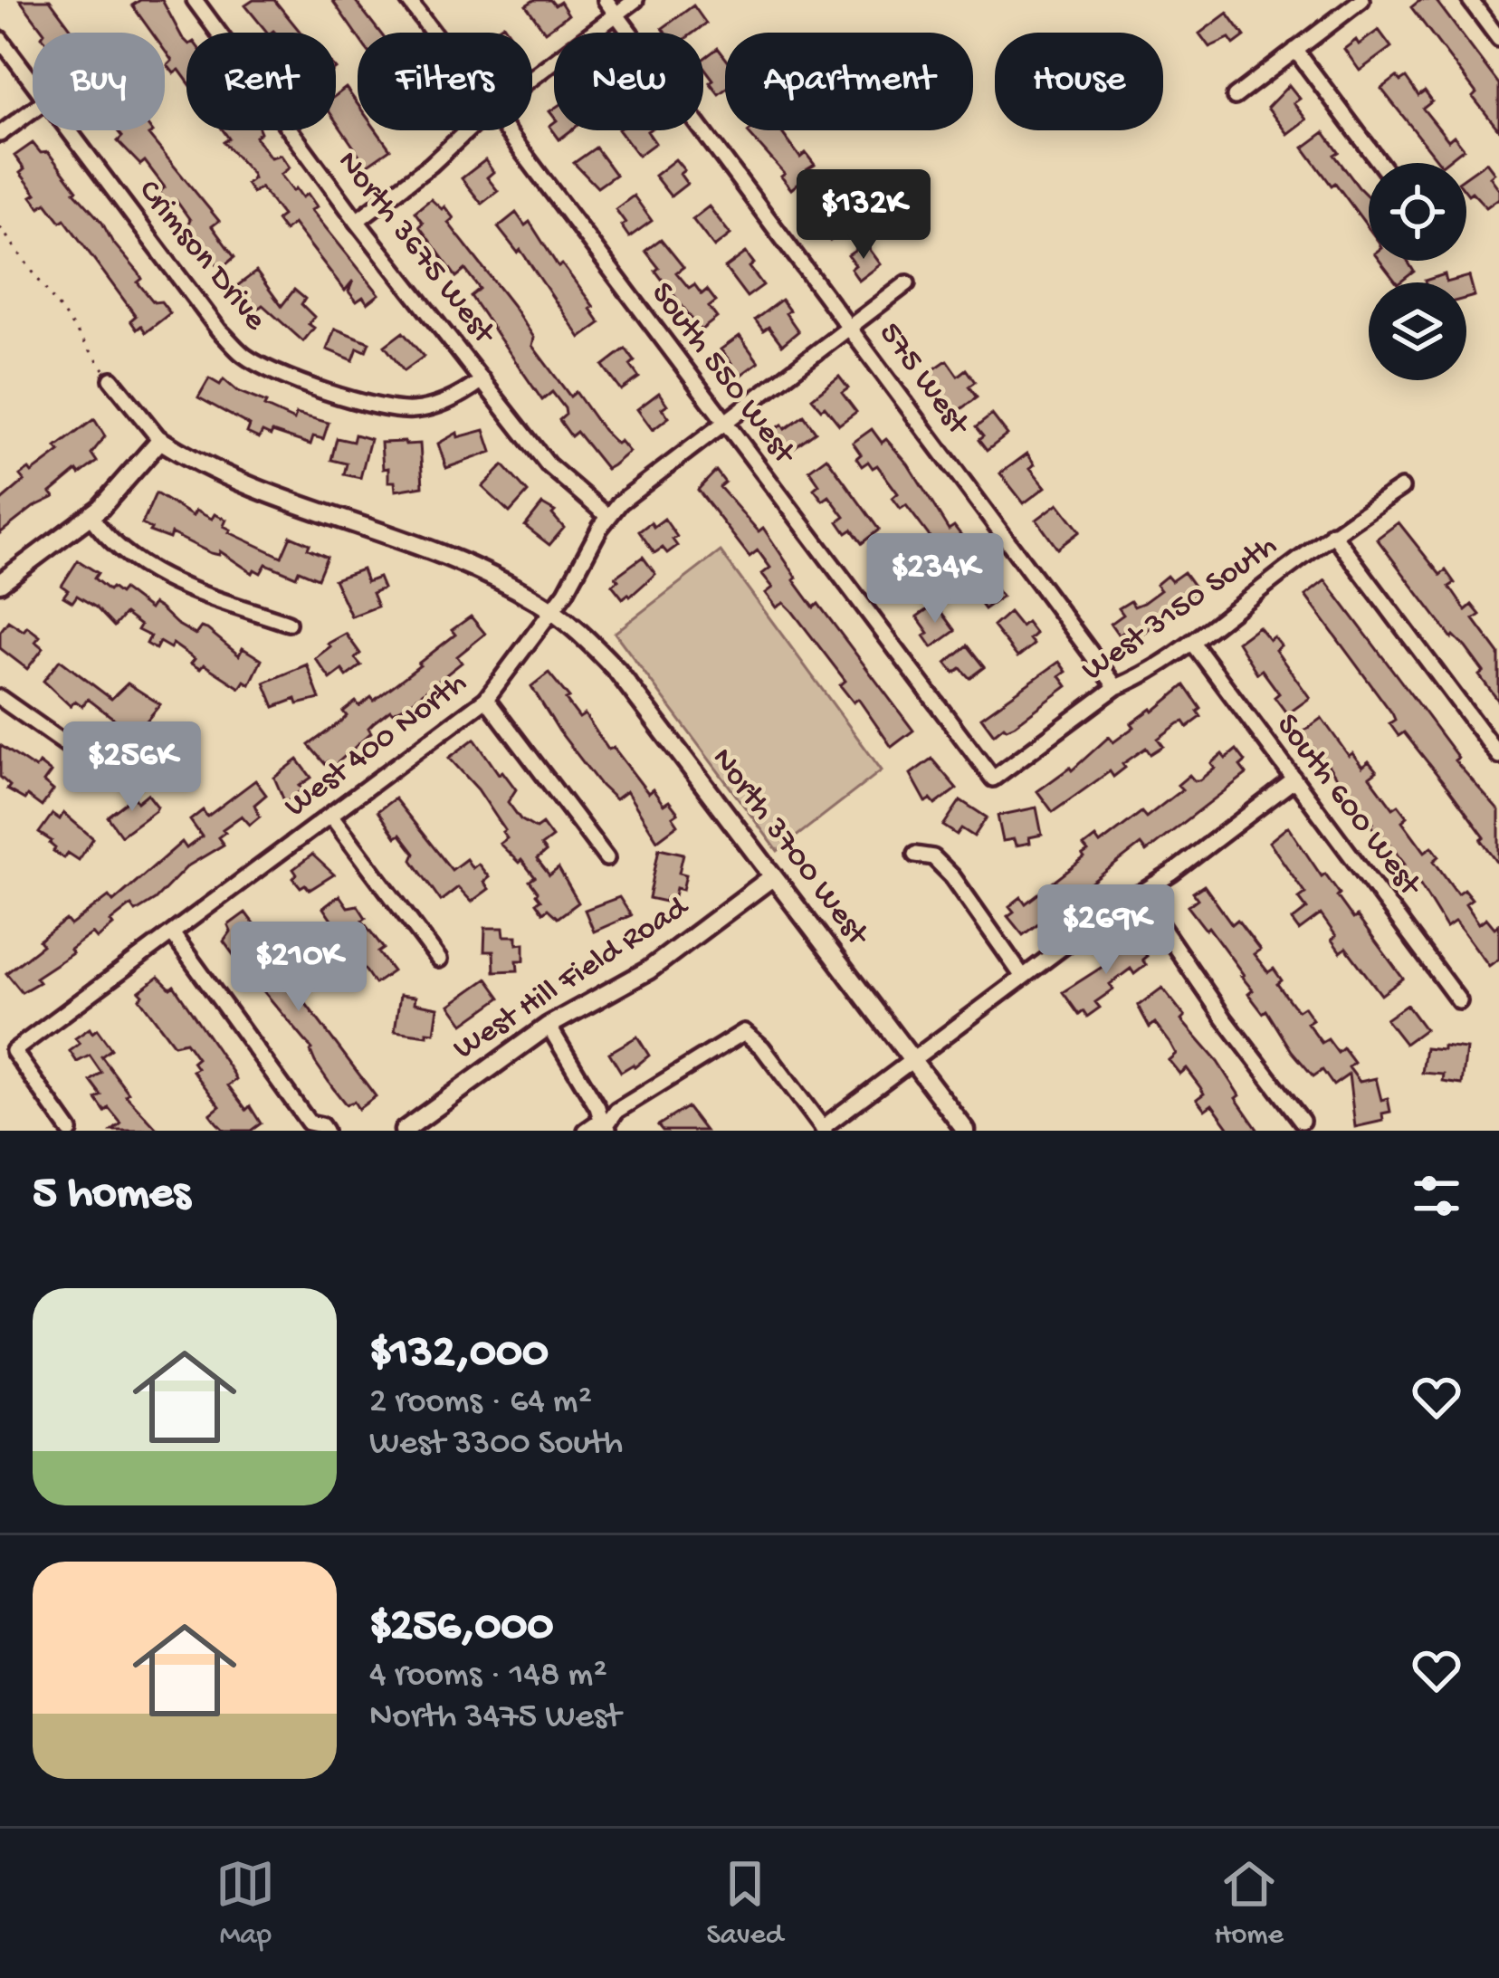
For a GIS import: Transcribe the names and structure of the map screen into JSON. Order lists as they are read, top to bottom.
{
  "streets": {
    "street": [
      "North 3675 West",
      "Crimson Drive",
      "South 550 West",
      "575 West",
      "West 3150 South",
      "West 400 North",
      "South 600 West",
      "North 3700 West",
      "West Hill Field Road"
    ]
  },
  "crossings": [
    ["North 3675 West", "Crimson Drive"],
    ["North 3675 West", "West 400 North"],
    ["South 550 West", "West 3150 South"],
    ["South 550 West", "West 400 North"],
    ["575 West", "West 3150 South"],
    ["575 West", "West 400 North"],
    ["West 3150 South", "South 600 West"],
    ["West 400 North", "North 3700 West"],
    ["North 3700 West", "West Hill Field Road"]
  ],
  "page": {
    "chip": [
      "Buy",
      "Rent",
      "Filters",
      "New",
      "Apartment",
      "House"
    ],
    "price": [
      "$132K",
      "$234K",
      "$256K",
      "$269K",
      "$210K"
    ],
    "heading": "5 homes",
    "list": [
      {
        "name": "$132,000",
        "note": "2 rooms · 64 m² · West 3300 South"
      },
      {
        "name": "$256,000",
        "note": "4 rooms · 148 m² · North 3475 West"
      }
    ],
    "tabs": ["Map", "Saved", "Home"]
  }
}
